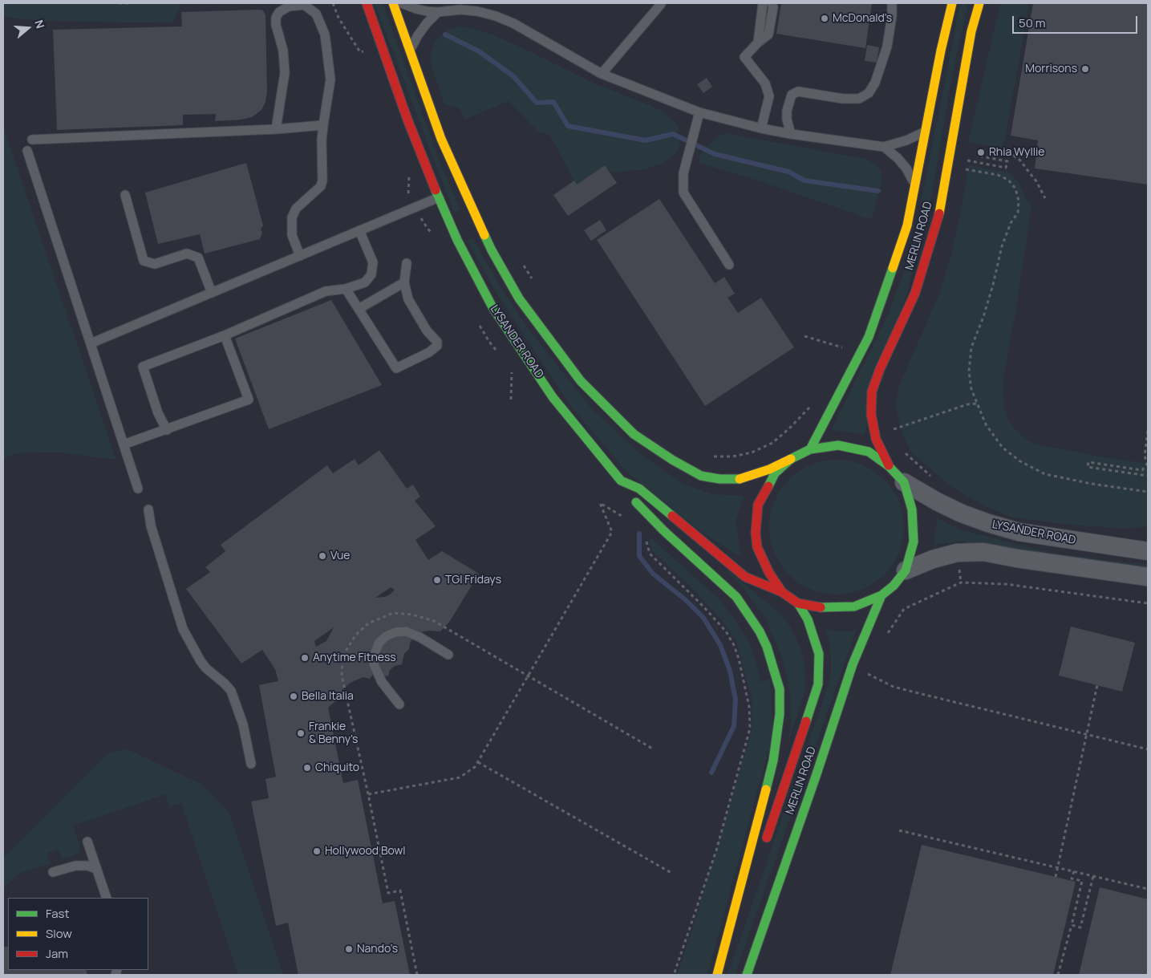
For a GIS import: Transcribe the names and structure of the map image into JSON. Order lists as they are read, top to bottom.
{
  "streets": {
    "street": ["MERLIN ROAD", "LYSANDER ROAD"]
  },
  "places": [
    "McDonald's",
    "Morrisons",
    "Rhia Wyllie",
    "Vue",
    "TGI Fridays",
    "Anytime Fitness",
    "Bella Italia",
    "Frankie & Benny's",
    "Chiquito",
    "Hollywood Bowl",
    "Nando's"
  ],
  "legend": ["Fast", "Slow", "Jam"],
  "scale_bar": "50 m",
  "north": "right"
}
